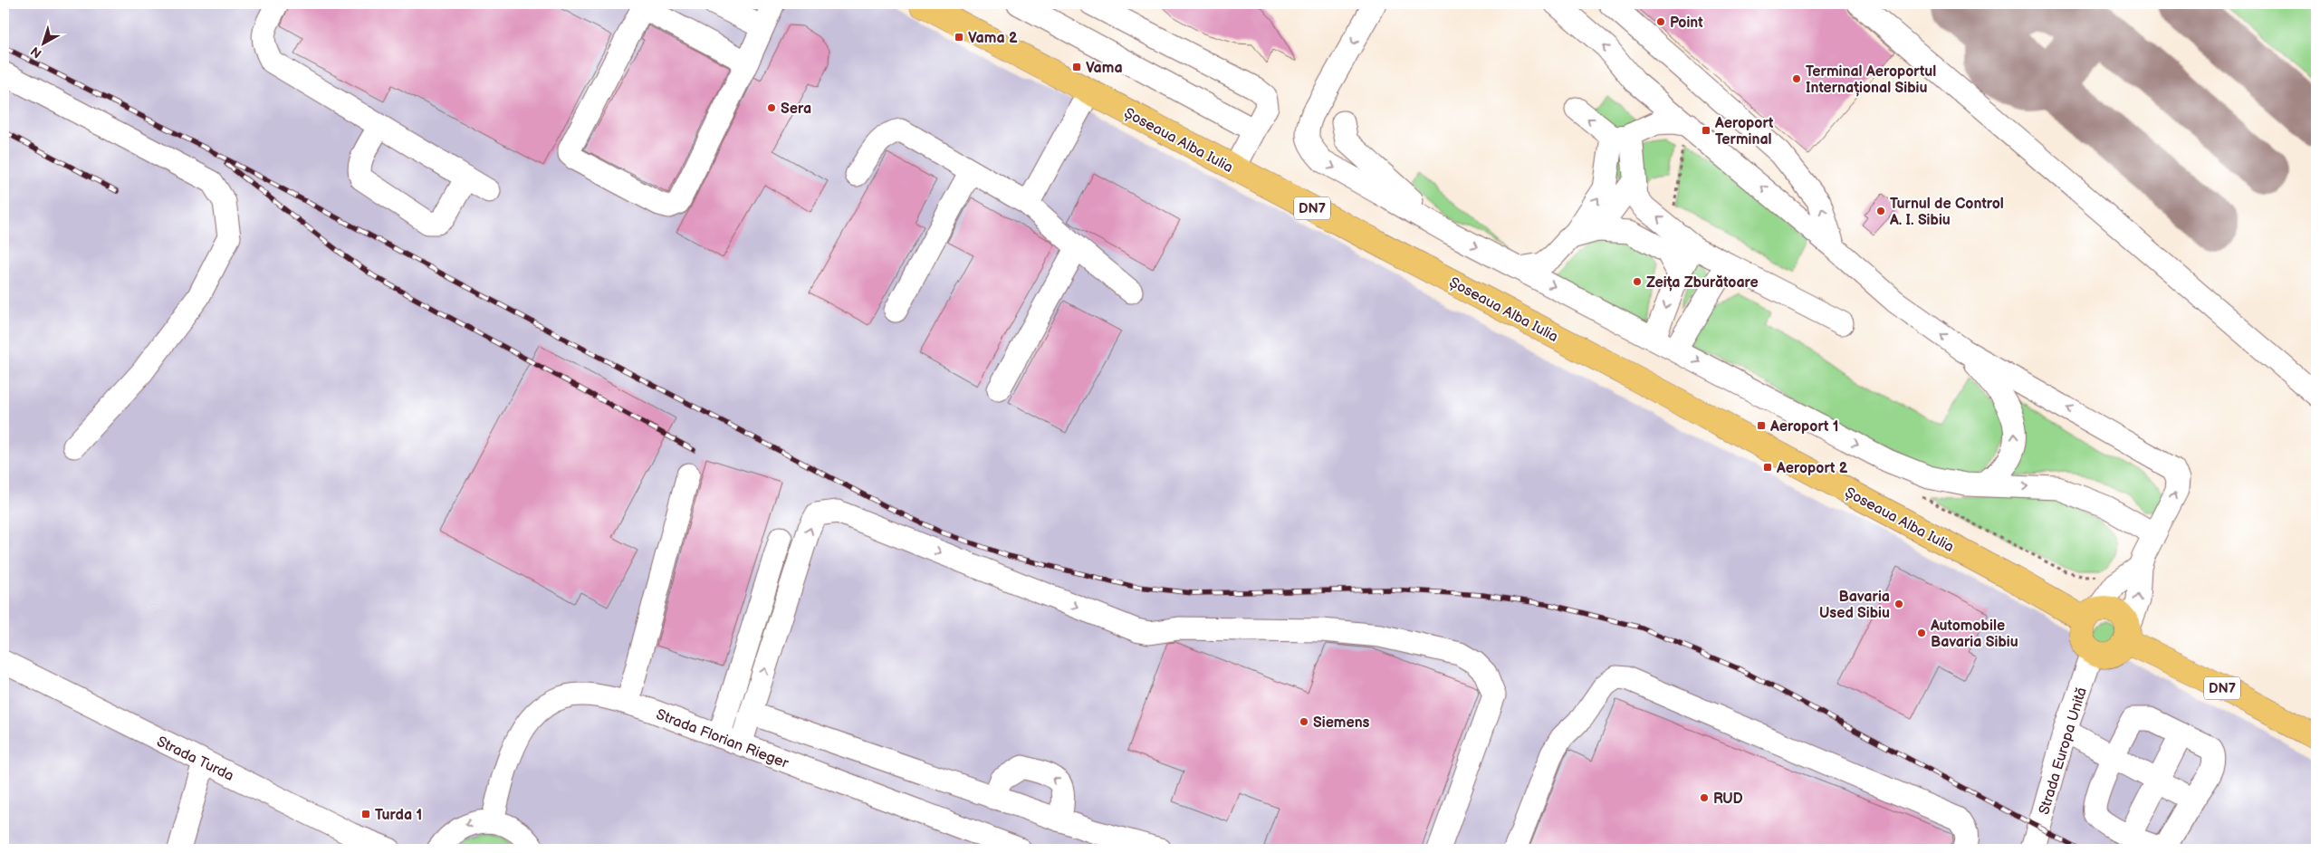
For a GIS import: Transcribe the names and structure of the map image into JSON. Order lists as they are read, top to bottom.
{
  "streets": {
    "main road": ["Șoseaua Alba Iulia", "DN7"],
    "street": ["Strada Florian Rieger", "Strada Europa Unită", "Strada Turda"]
  },
  "crossings": [
    ["Șoseaua Alba Iulia", "DN7"],
    ["Șoseaua Alba Iulia", "Strada Europa Unită"],
    ["DN7", "Strada Europa Unită"]
  ],
  "places": {
    "other": [
      "Point",
      "Terminal Aeroportul Internațional Sibiu",
      "Sera",
      "Turnul de Control A. I. Sibiu",
      "Zeița Zburătoare",
      "Bavaria Used Sibiu",
      "Automobile Bavaria Sibiu",
      "Siemens",
      "RUD"
    ],
    "transit": [
      "Vama 2",
      "Vama",
      "Aeroport Terminal",
      "Aeroport 1",
      "Aeroport 2",
      "Turda 1"
    ]
  },
  "north": "bottom left"
}
